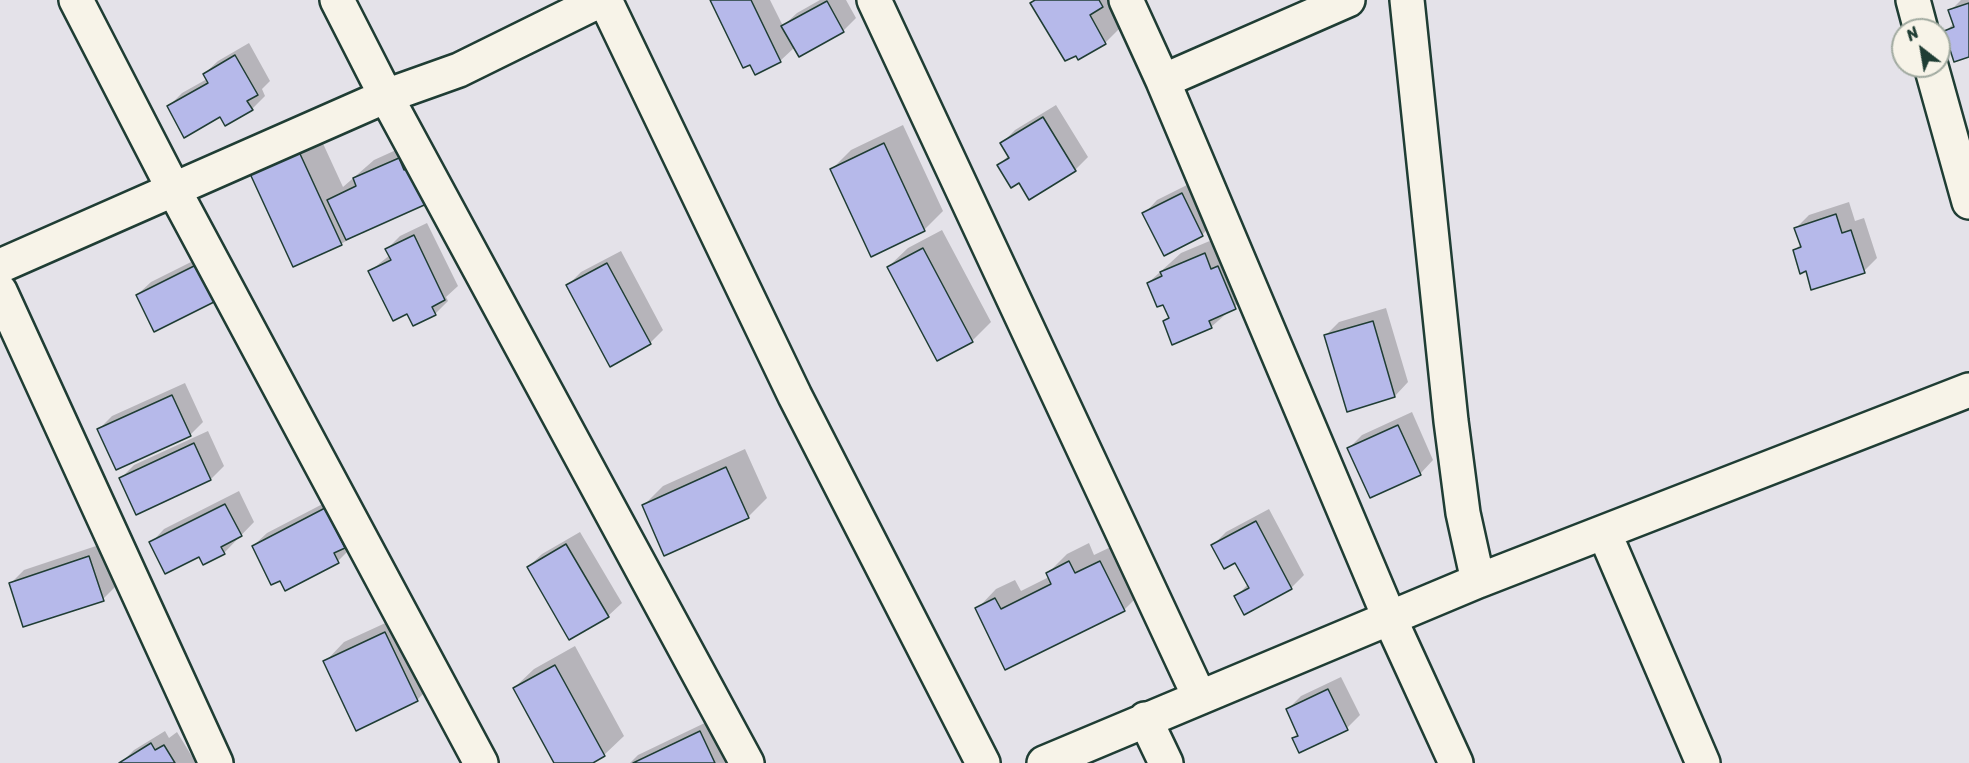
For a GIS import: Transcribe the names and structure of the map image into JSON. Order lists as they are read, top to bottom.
{
  "north": "top left"
}
